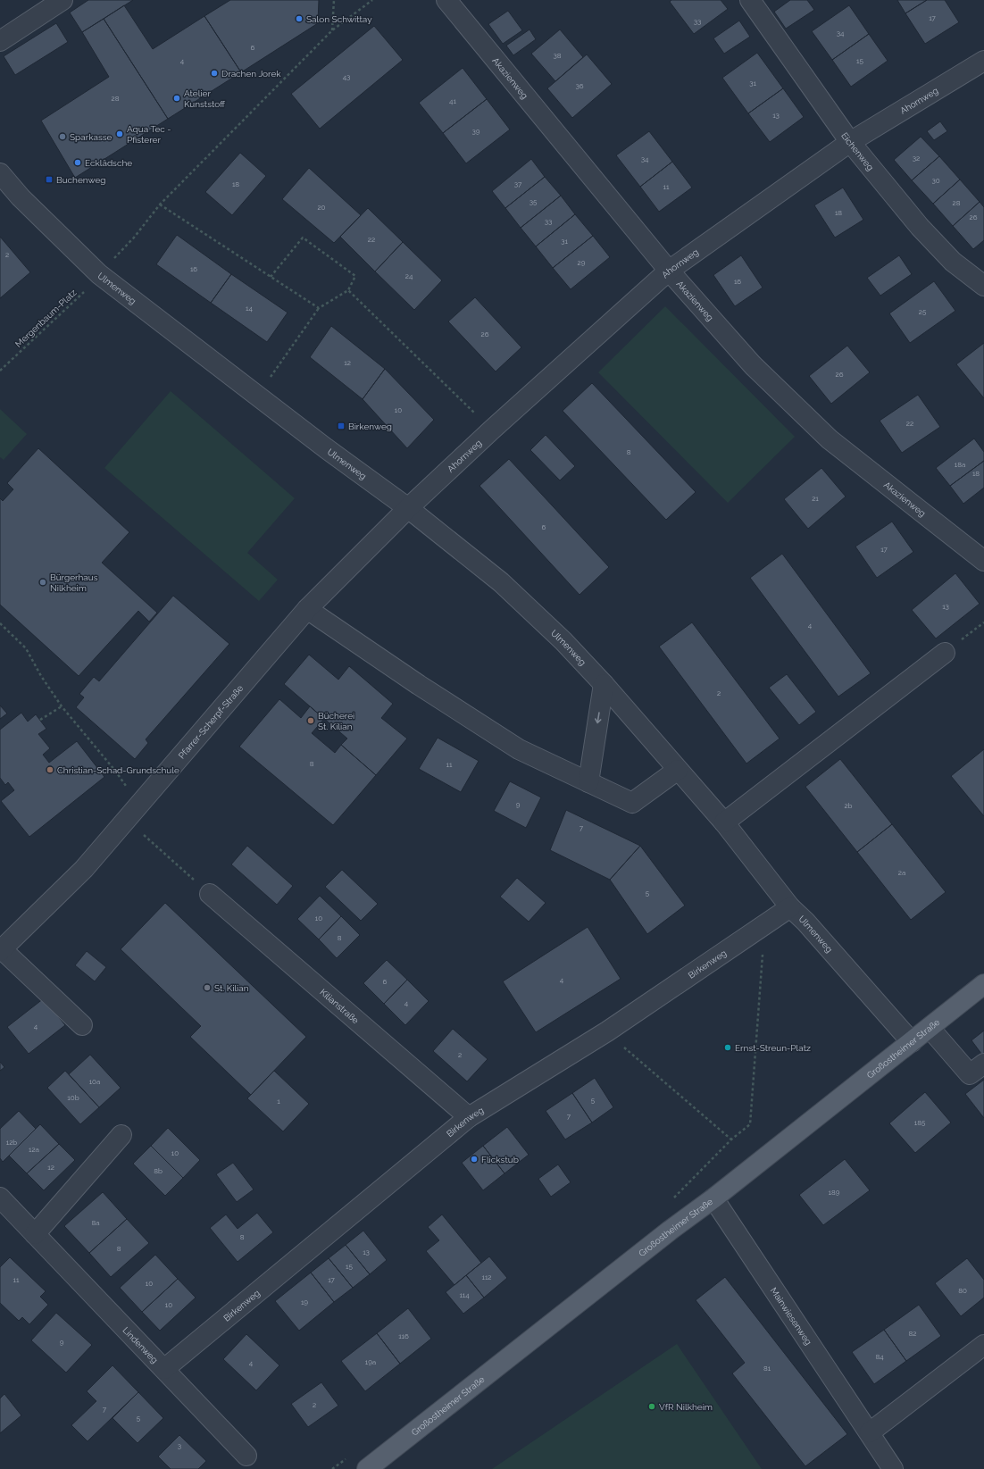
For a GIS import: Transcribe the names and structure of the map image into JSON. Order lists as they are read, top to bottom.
{
  "streets": {
    "main road": ["Großostheimer Straße"],
    "street": [
      "Akazienweg",
      "Ahornweg",
      "Eichenweg",
      "Ulmenweg",
      "Pfarrer-Scherpf-Straße",
      "Birkenweg",
      "Kilianstraße",
      "Mainwiesenweg",
      "Lindenweg"
    ],
    "path": ["Mergenbaum-Platz"]
  },
  "crossings": [
    ["Akazienweg", "Ahornweg"],
    ["Ahornweg", "Eichenweg"],
    ["Ahornweg", "Ulmenweg"],
    ["Ahornweg", "Pfarrer-Scherpf-Straße"],
    ["Ulmenweg", "Mergenbaum-Platz"],
    ["Ulmenweg", "Pfarrer-Scherpf-Straße"],
    ["Ulmenweg", "Birkenweg"],
    ["Ulmenweg", "Großostheimer Straße"],
    ["Birkenweg", "Kilianstraße"],
    ["Birkenweg", "Lindenweg"],
    ["Großostheimer Straße", "Mainwiesenweg"]
  ],
  "places": {
    "other": [
      "Salon Schwittay",
      "Drachen Jorek",
      "Atelier Kunststoff",
      "Aqua Tec - Pfisterer",
      "Sparkasse",
      "Ecklädsche",
      "Bürgerhaus Nilkheim",
      "Bücherei St. Kilian",
      "Christian-Schad-Grundschule",
      "St. Kilian",
      "Ernst-Streun-Platz",
      "Flickstub",
      "VfR Nilkheim"
    ],
    "transit": ["Buchenweg", "Birkenweg"]
  },
  "house_numbers": [
    "17",
    "33",
    "34",
    "6",
    "38",
    "4",
    "15",
    "43",
    "31",
    "36",
    "28",
    "41",
    "13",
    "39",
    "32",
    "34",
    "30",
    "18",
    "37",
    "11",
    "35",
    "28",
    "20",
    "18",
    "26",
    "33",
    "22",
    "31",
    "2",
    "29",
    "16",
    "24",
    "16",
    "14",
    "25",
    "26",
    "12",
    "26",
    "10",
    "22",
    "8",
    "18a",
    "18",
    "21",
    "6",
    "17",
    "13",
    "4",
    "2",
    "8",
    "11",
    "9",
    "2b",
    "7",
    "2a",
    "5",
    "10",
    "8",
    "4",
    "6",
    "4",
    "4",
    "2",
    "10a",
    "10b",
    "5",
    "1",
    "7",
    "185",
    "12b",
    "12a",
    "10",
    "12",
    "8b",
    "189",
    "8a",
    "8",
    "8",
    "13",
    "15",
    "112",
    "11",
    "17",
    "10",
    "80",
    "114",
    "19",
    "10",
    "82",
    "116",
    "9",
    "84",
    "19a",
    "4",
    "81",
    "2",
    "7",
    "5",
    "3"
  ]
}
